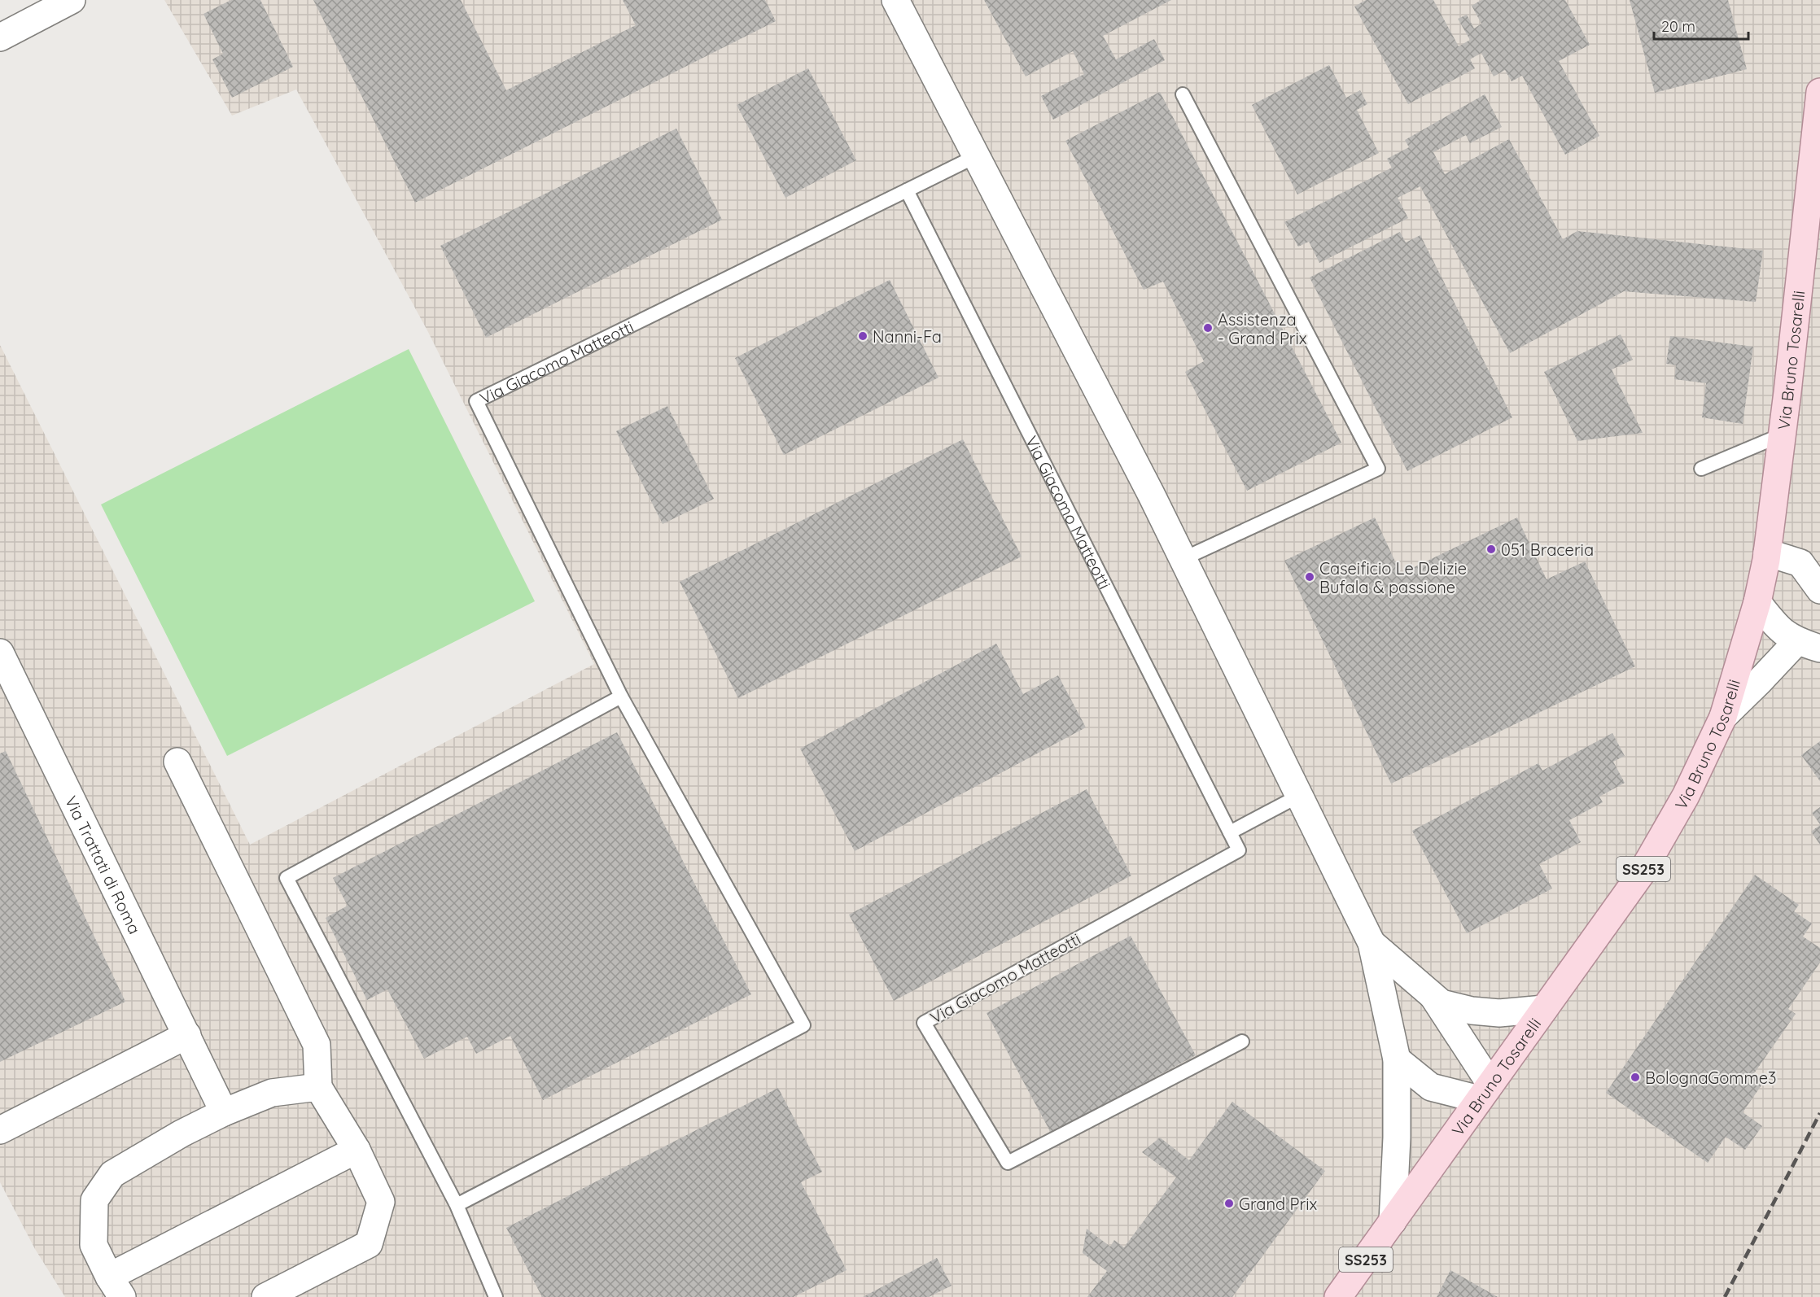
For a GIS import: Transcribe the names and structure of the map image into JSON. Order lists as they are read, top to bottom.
{
  "streets": {
    "main road": ["Via Bruno Tosarelli", "SS253"],
    "street": ["Via Trattati di Roma"],
    "lane": ["Via Giacomo Matteotti"]
  },
  "places": [
    "Assistenza - Grand Prix",
    "Nanni-Fa",
    "051 Braceria",
    "Caseificio Le Delizie Bufala & passione",
    "BolognaGomme3",
    "Grand Prix"
  ],
  "scale_bar": "20 m"
}
